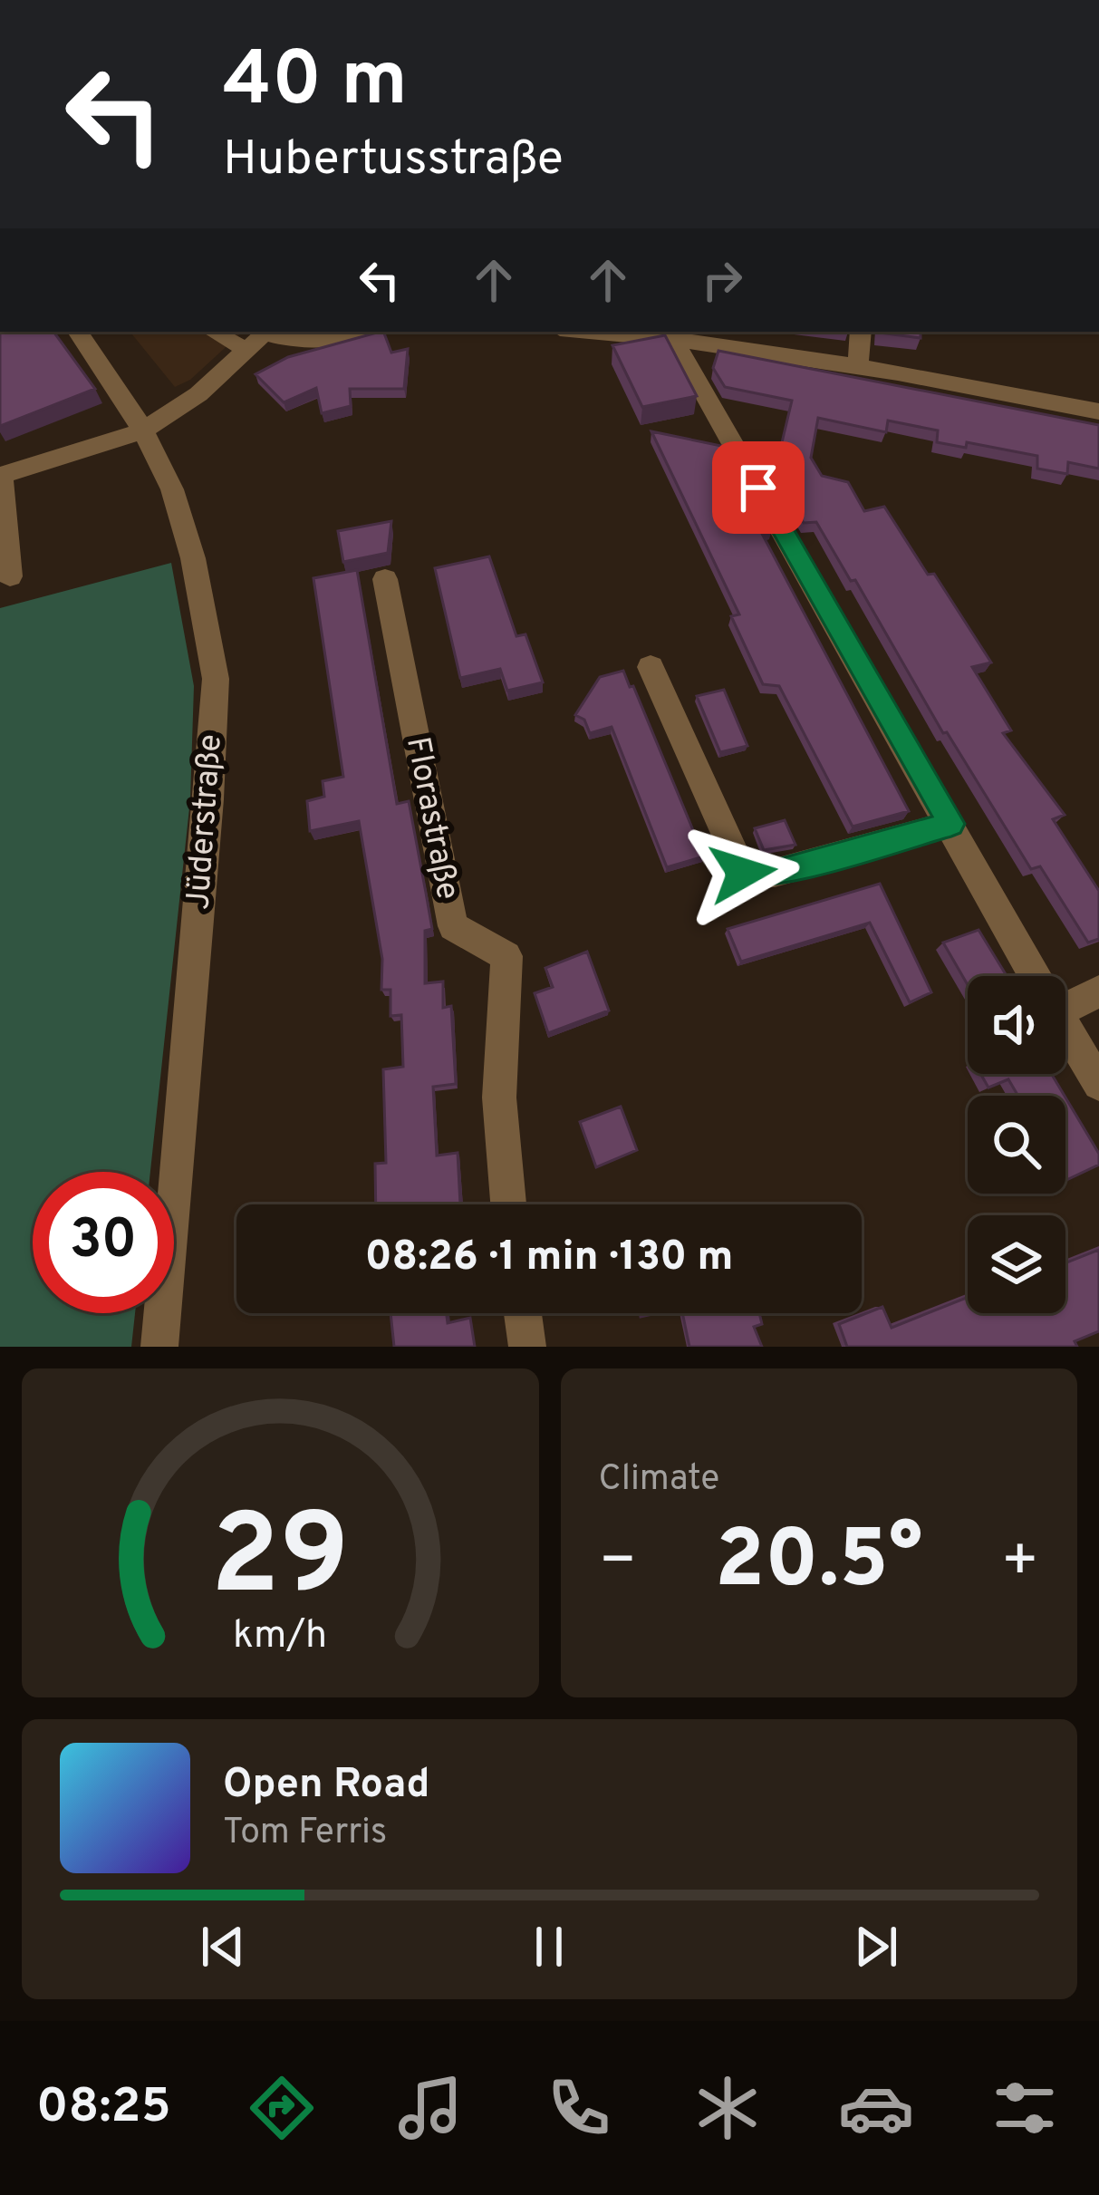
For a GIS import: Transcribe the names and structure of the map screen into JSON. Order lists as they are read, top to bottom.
{
  "streets": {
    "street": ["Florastraße", "Jüderstraße"]
  },
  "page": {
    "turn": ["40 m", "Hubertusstraße"],
    "limit": "30",
    "trip": "08:26 · 1 min · 130 m",
    "tile": "Climate",
    "heat": ["−", "20.5°", "+"],
    "song": ["Open Road", "Tom Ferris"],
    "tabs": "08:25",
    "gauge": ["29", "km/h"]
  }
}
